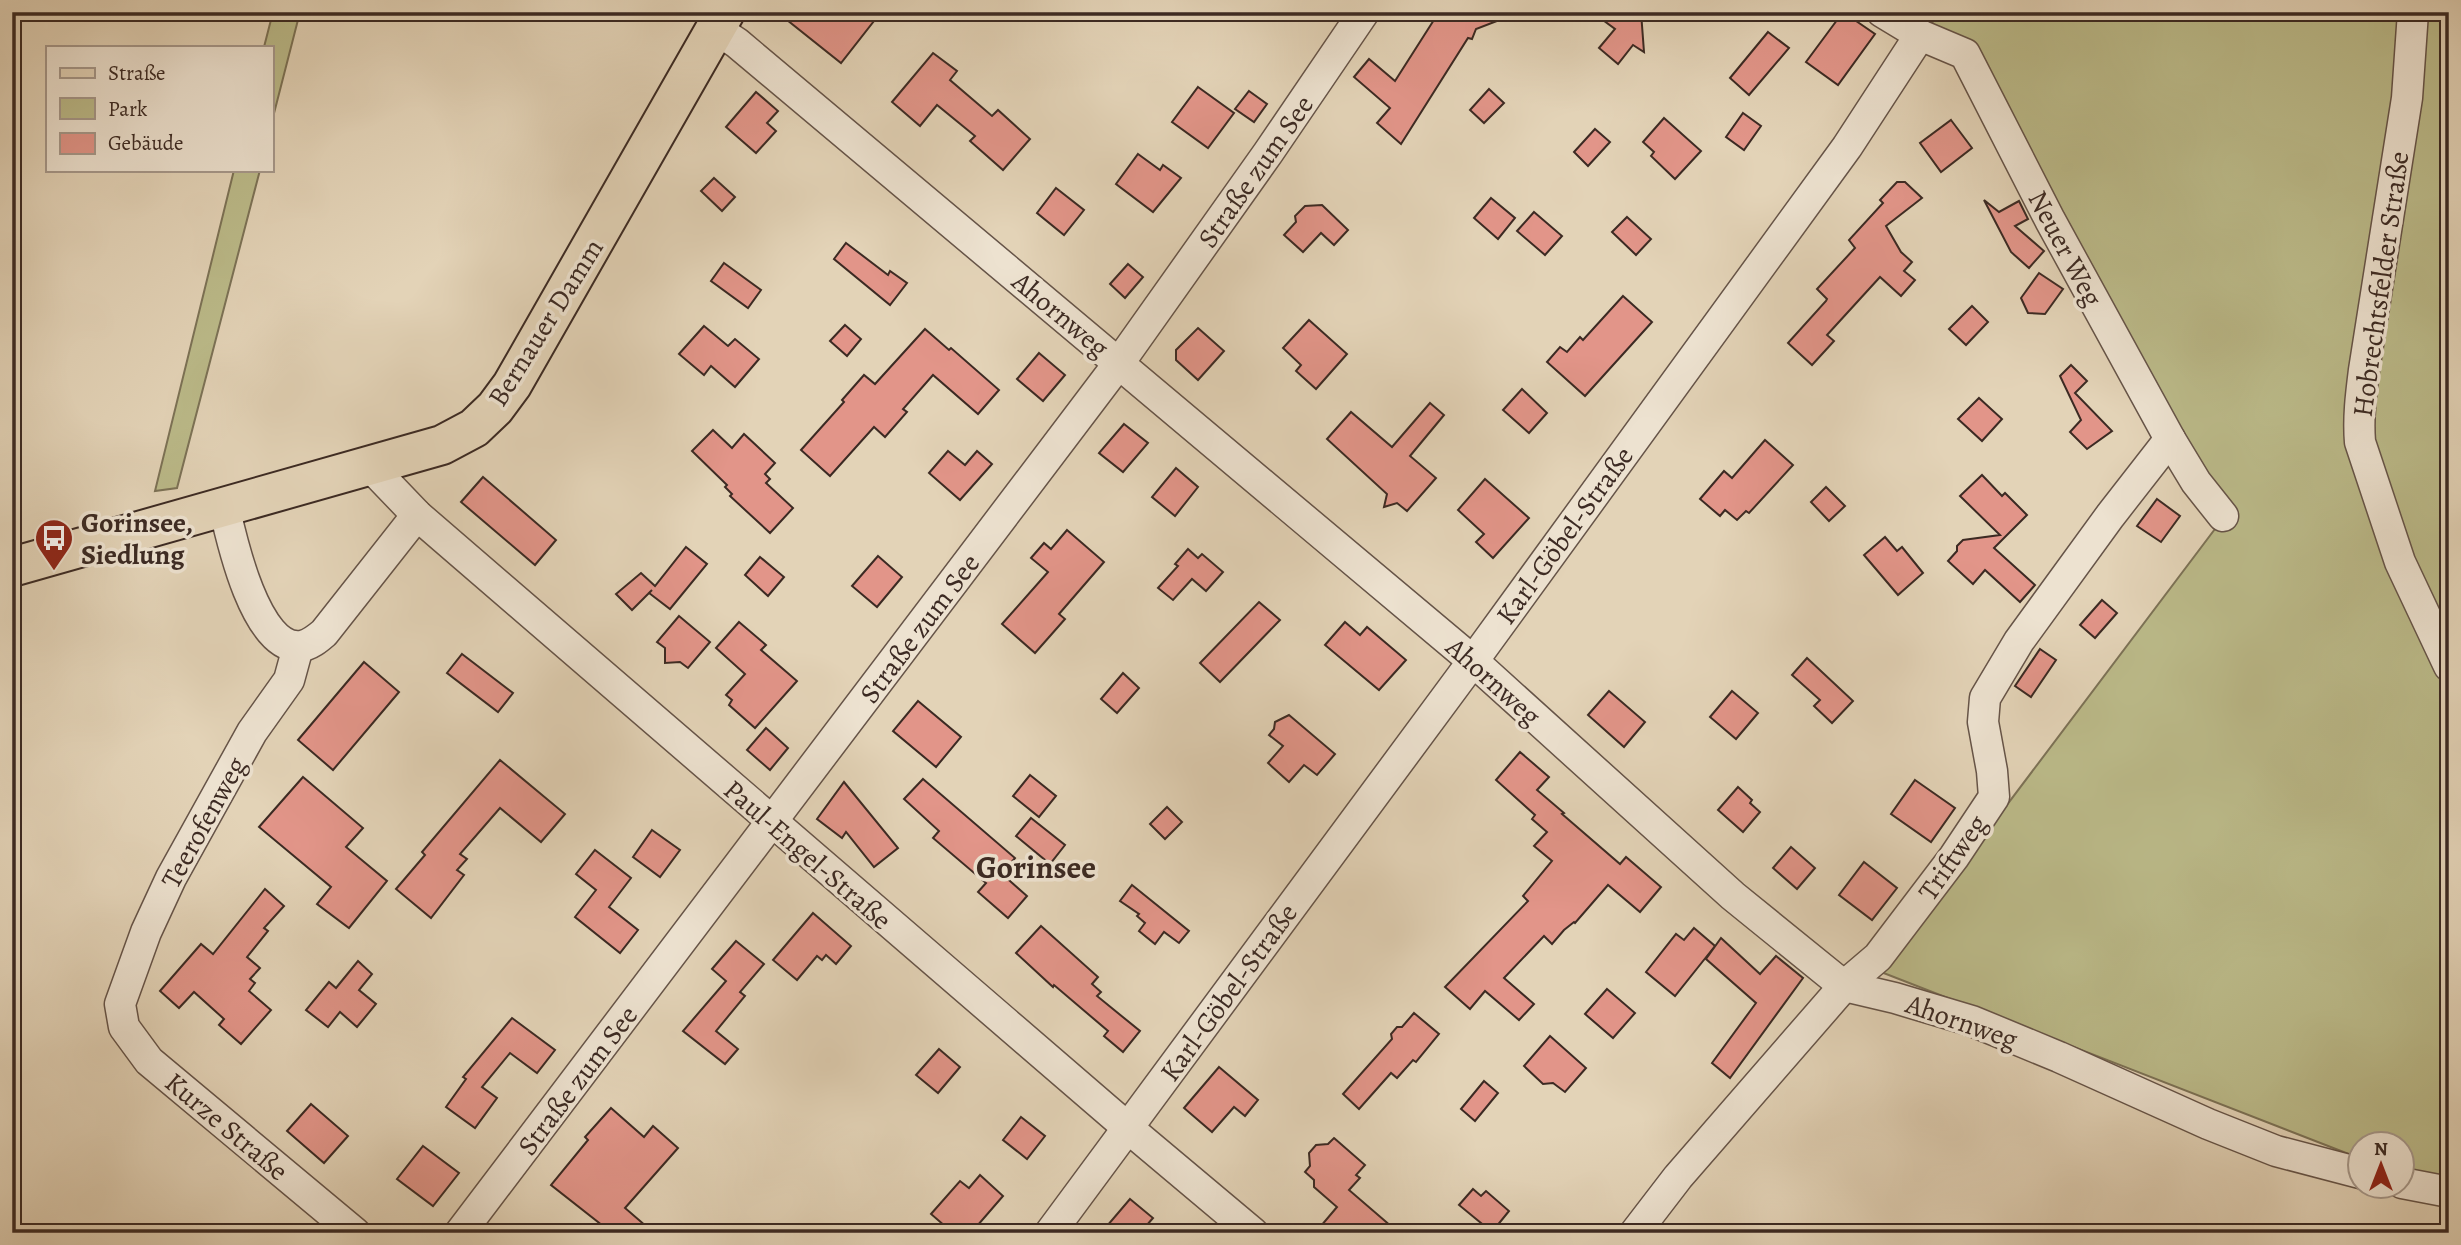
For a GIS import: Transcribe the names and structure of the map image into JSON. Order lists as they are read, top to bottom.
{
  "streets": {
    "main road": ["Bernauer Damm"],
    "street": [
      "Straße zum See",
      "Neuer Weg",
      "Hobrechtsfelder Straße",
      "Ahornweg",
      "Karl-Göbel-Straße",
      "Teerofenweg",
      "Paul-Engel-Straße",
      "Triftweg",
      "Kurze Straße"
    ]
  },
  "crossings": [
    ["Straße zum See", "Ahornweg"],
    ["Straße zum See", "Paul-Engel-Straße"],
    ["Neuer Weg", "Karl-Göbel-Straße"],
    ["Neuer Weg", "Triftweg"],
    ["Ahornweg", "Bernauer Damm"],
    ["Ahornweg", "Karl-Göbel-Straße"],
    ["Ahornweg", "Triftweg"],
    ["Bernauer Damm", "Paul-Engel-Straße"],
    ["Karl-Göbel-Straße", "Paul-Engel-Straße"],
    ["Teerofenweg", "Kurze Straße"]
  ],
  "districts": ["Gorinsee"],
  "places": {
    "bus stop": ["Gorinsee, Siedlung"]
  },
  "legend": ["Straße", "Park", "Gebäude"],
  "north": "top"
}
